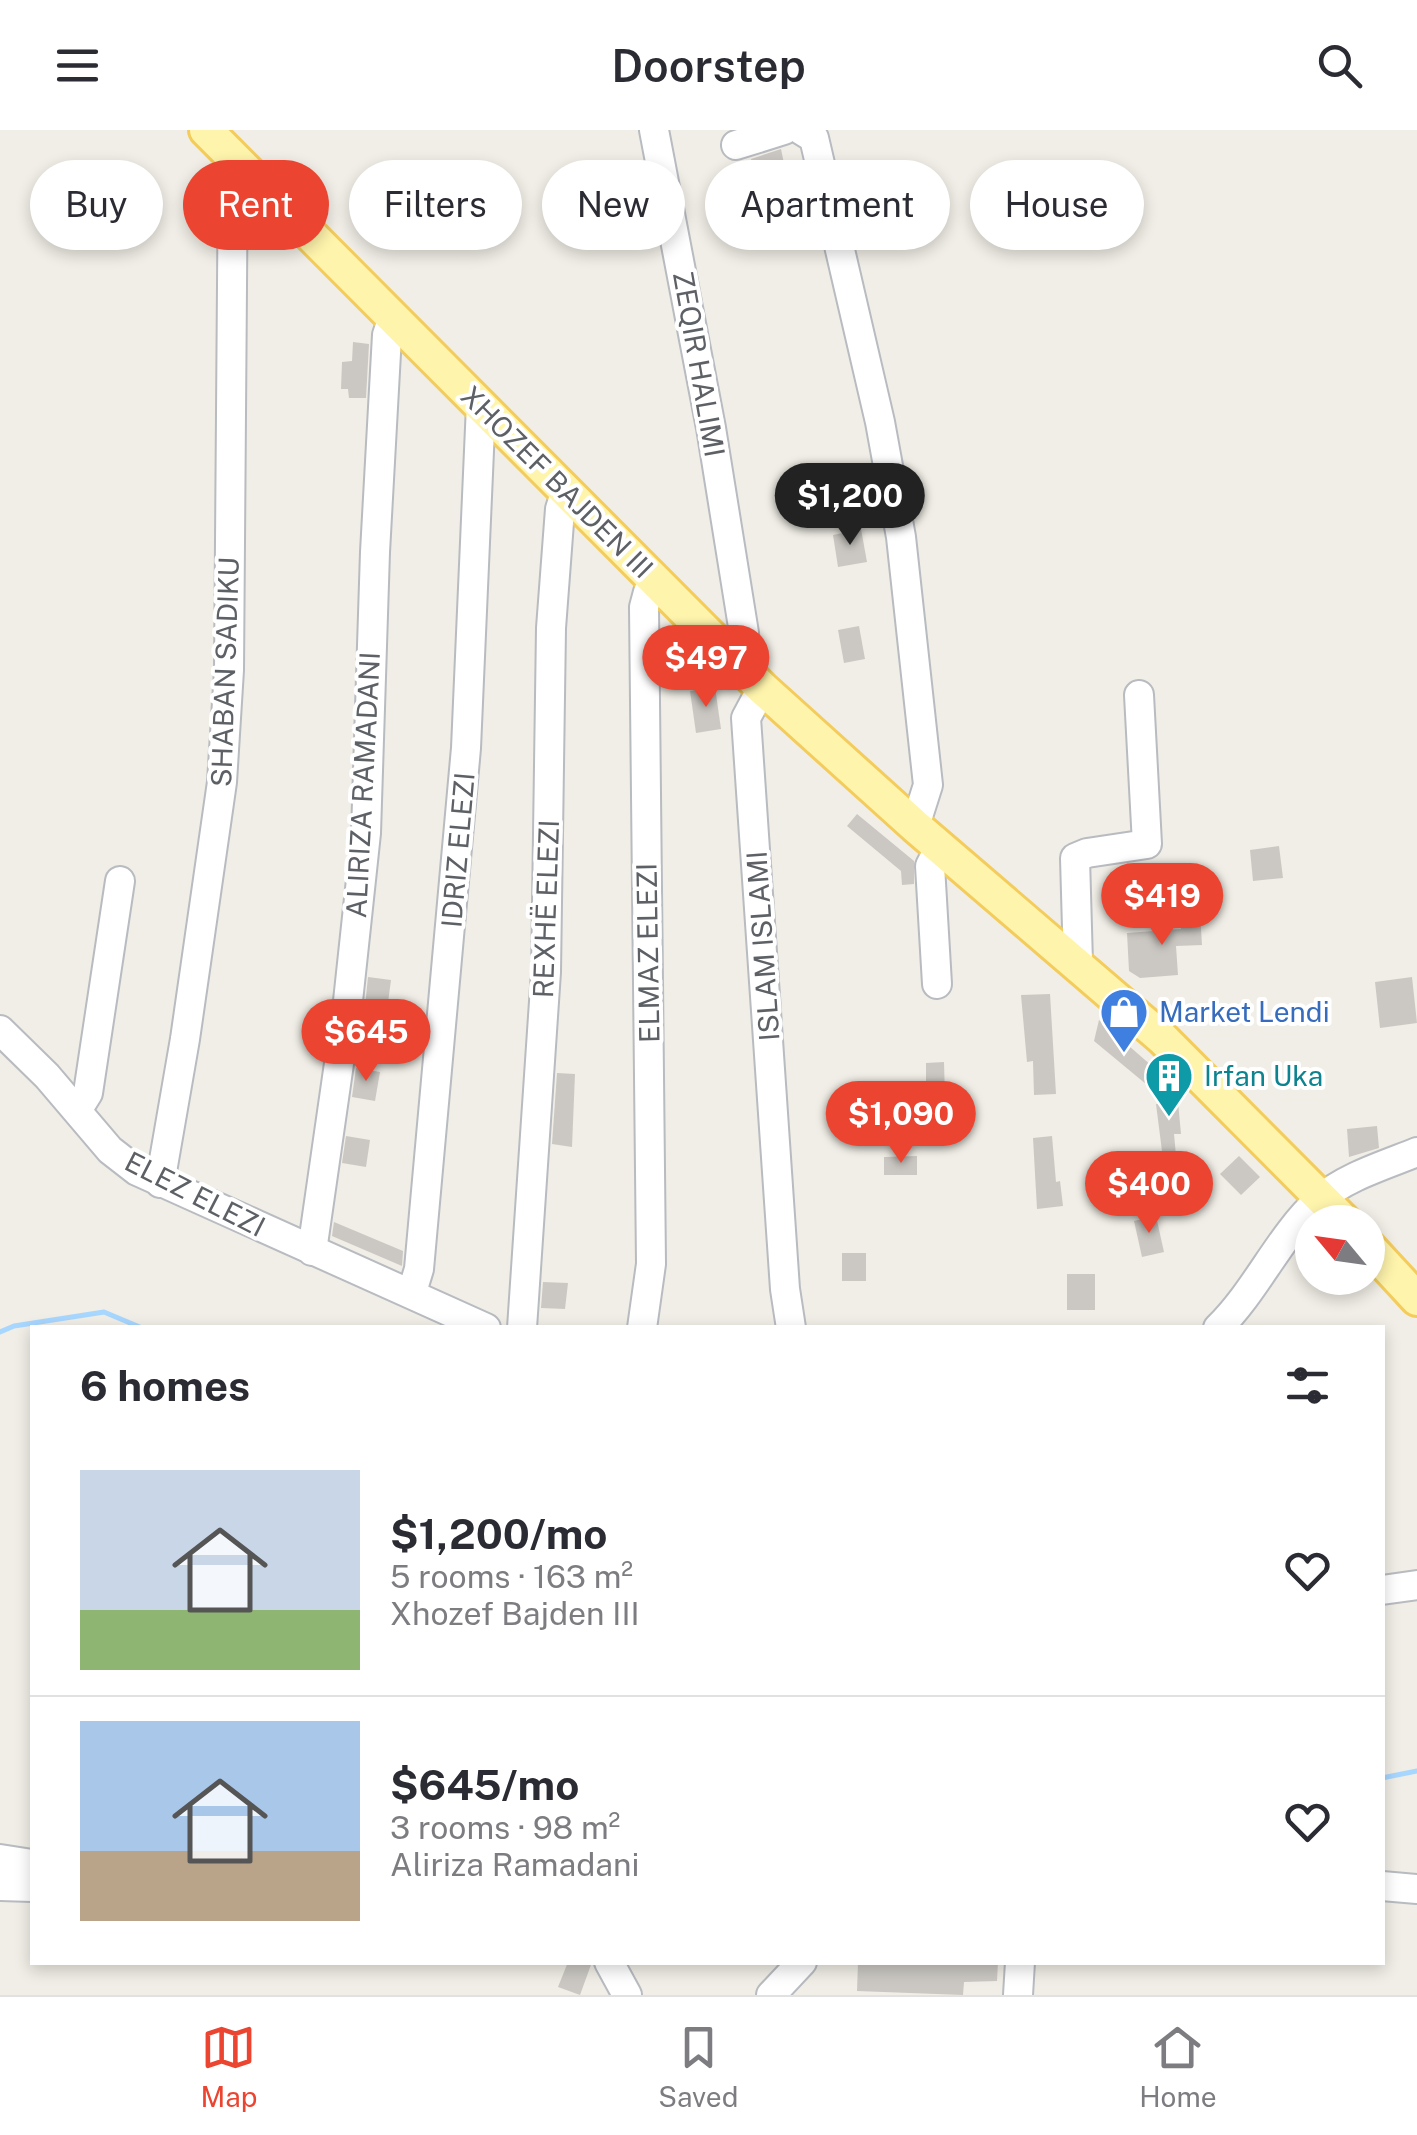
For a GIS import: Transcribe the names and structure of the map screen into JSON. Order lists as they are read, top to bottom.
{
  "streets": {
    "main road": ["XHOZEF BAJDEN III"],
    "street": [
      "ZEQIR HALIMI",
      "SHABAN SADIKU",
      "ALIRIZA RAMADANI",
      "IDRIZ ELEZI",
      "REXHË ELEZI",
      "ISLAM ISLAMI",
      "ELMAZ ELEZI",
      "ELEZ ELEZI"
    ]
  },
  "crossings": [
    ["ZEQIR HALIMI", "XHOZEF BAJDEN III"],
    ["XHOZEF BAJDEN III", "SHABAN SADIKU"],
    ["XHOZEF BAJDEN III", "ALIRIZA RAMADANI"],
    ["XHOZEF BAJDEN III", "IDRIZ ELEZI"],
    ["XHOZEF BAJDEN III", "REXHË ELEZI"],
    ["XHOZEF BAJDEN III", "ISLAM ISLAMI"],
    ["XHOZEF BAJDEN III", "ELMAZ ELEZI"],
    ["SHABAN SADIKU", "ELEZ ELEZI"],
    ["ALIRIZA RAMADANI", "ELEZ ELEZI"],
    ["IDRIZ ELEZI", "ELEZ ELEZI"]
  ],
  "places": {
    "shop": ["Market Lendi"],
    "building": ["Irfan Uka"]
  },
  "north": "top left",
  "page": {
    "header": "Doorstep",
    "chip": [
      "Buy",
      "Rent",
      "Filters",
      "New",
      "Apartment",
      "House"
    ],
    "price": [
      "$1,200",
      "$497",
      "$419",
      "$645",
      "$1,090",
      "$400"
    ],
    "heading": "6 homes",
    "list": [
      {
        "name": "$1,200/mo",
        "note": "5 rooms · 163 m² · Xhozef Bajden III"
      },
      {
        "name": "$645/mo",
        "note": "3 rooms · 98 m² · Aliriza Ramadani"
      }
    ],
    "tabs": ["Map", "Saved", "Home"]
  }
}
